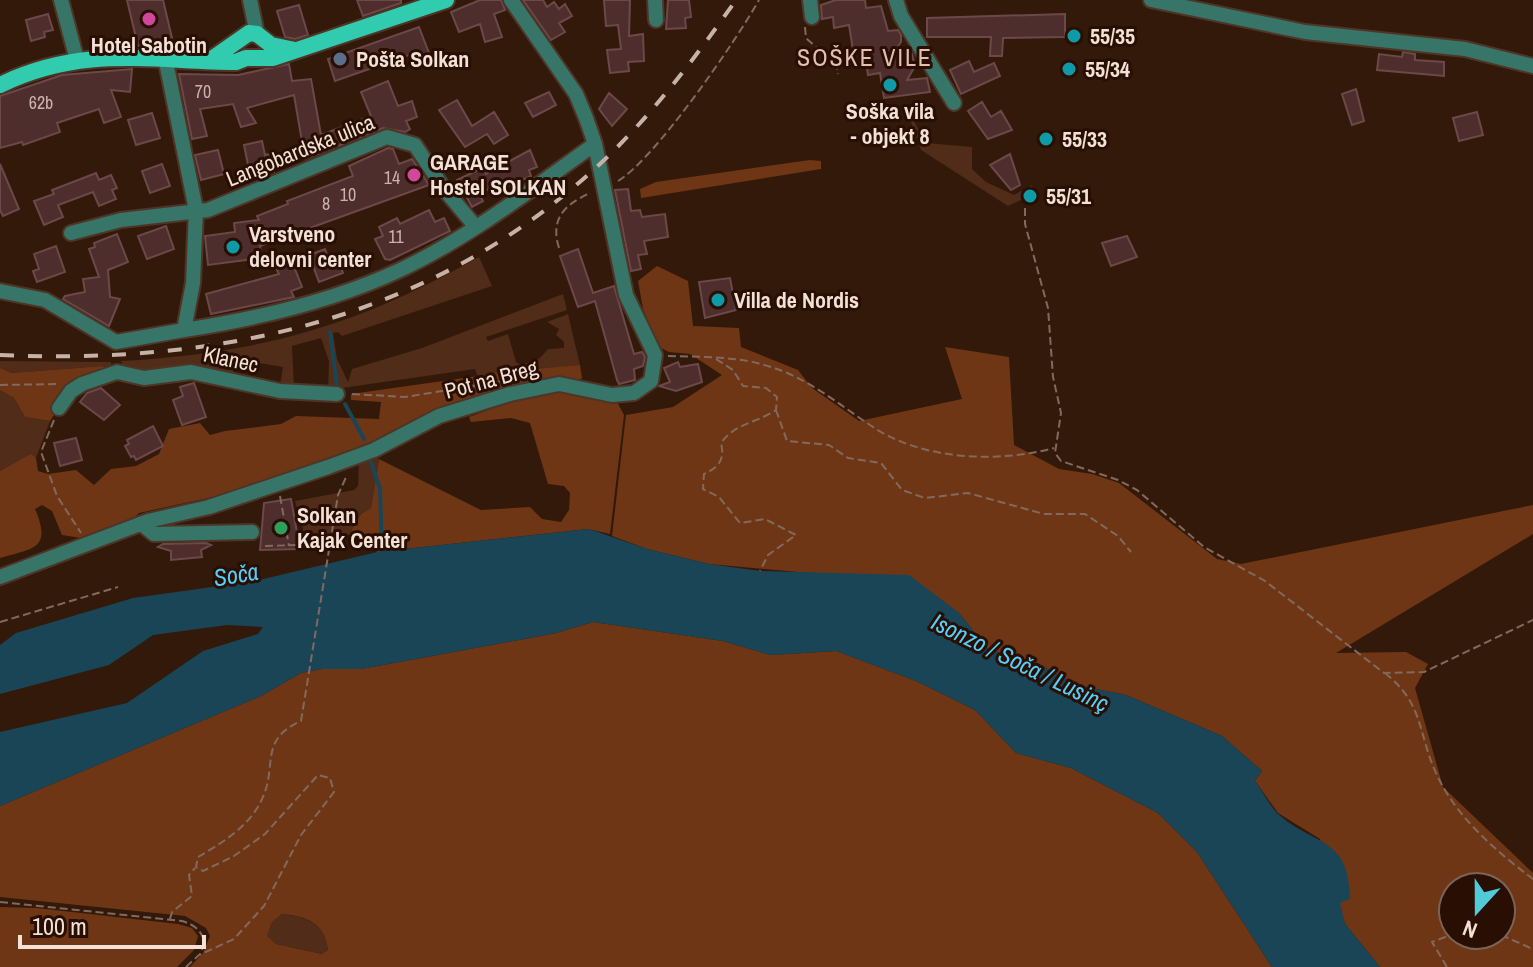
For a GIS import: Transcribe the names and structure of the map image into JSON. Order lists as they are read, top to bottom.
{
  "streets": {
    "street": ["Langobardska ulica", "Klanec", "Pot na Breg"]
  },
  "crossings": [
    ["Langobardska ulica", "Klanec"]
  ],
  "districts": ["SOŠKE VILE"],
  "water": ["Soča", "Isonzo / Soča / Lusinç"],
  "places": [
    "Hotel Sabotin",
    "55/35",
    "Pošta Solkan",
    "55/34",
    "Soška vila - objekt 8",
    "55/33",
    "GARAGE Hostel SOLKAN",
    "55/31",
    "Varstveno delovni center",
    "Villa de Nordis",
    "Solkan Kajak Center"
  ],
  "house_numbers": [
    "70",
    "62b",
    "14",
    "10",
    "8",
    "11"
  ],
  "scale_bar": "100 m",
  "north": "bottom"
}
